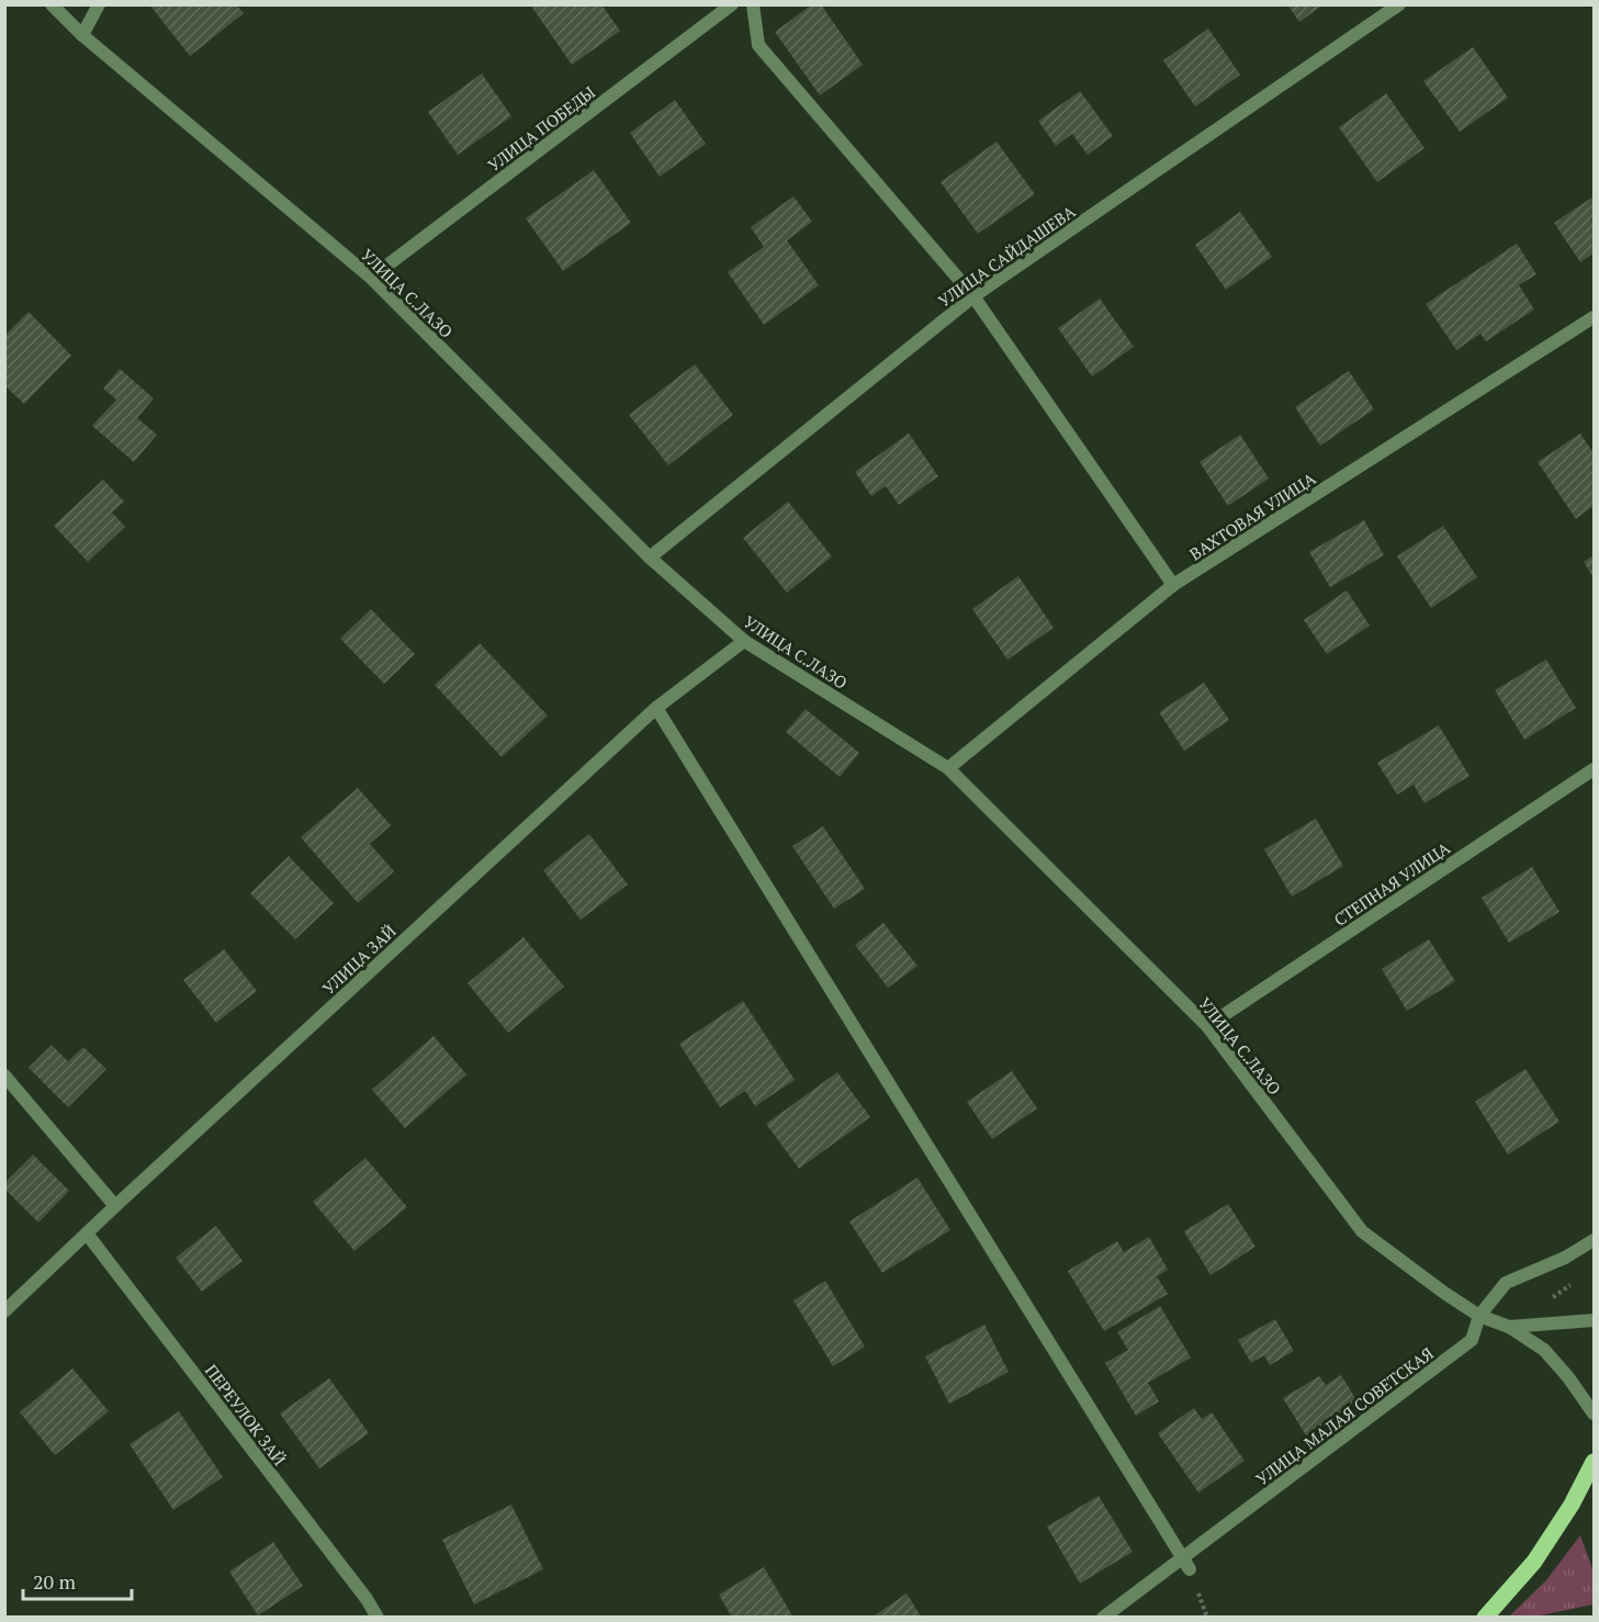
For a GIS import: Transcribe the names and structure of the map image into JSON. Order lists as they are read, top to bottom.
{
  "streets": {
    "street": [
      "УЛИЦА ПОБЕДЫ",
      "УЛИЦА САЙДАШЕВА",
      "УЛИЦА С.ЛАЗО",
      "ВАХТОВАЯ УЛИЦА",
      "СТЕПНАЯ УЛИЦА",
      "УЛИЦА ЗАЙ",
      "ПЕРЕУЛОК ЗАЙ",
      "УЛИЦА МАЛАЯ СОВЕТСКАЯ"
    ]
  },
  "crossings": [
    ["УЛИЦА ПОБЕДЫ", "УЛИЦА С.ЛАЗО"],
    ["УЛИЦА САЙДАШЕВА", "УЛИЦА С.ЛАЗО"],
    ["УЛИЦА С.ЛАЗО", "ВАХТОВАЯ УЛИЦА"],
    ["УЛИЦА С.ЛАЗО", "СТЕПНАЯ УЛИЦА"],
    ["УЛИЦА С.ЛАЗО", "УЛИЦА ЗАЙ"],
    ["УЛИЦА С.ЛАЗО", "УЛИЦА МАЛАЯ СОВЕТСКАЯ"],
    ["УЛИЦА ЗАЙ", "ПЕРЕУЛОК ЗАЙ"]
  ],
  "scale_bar": "20 m"
}
